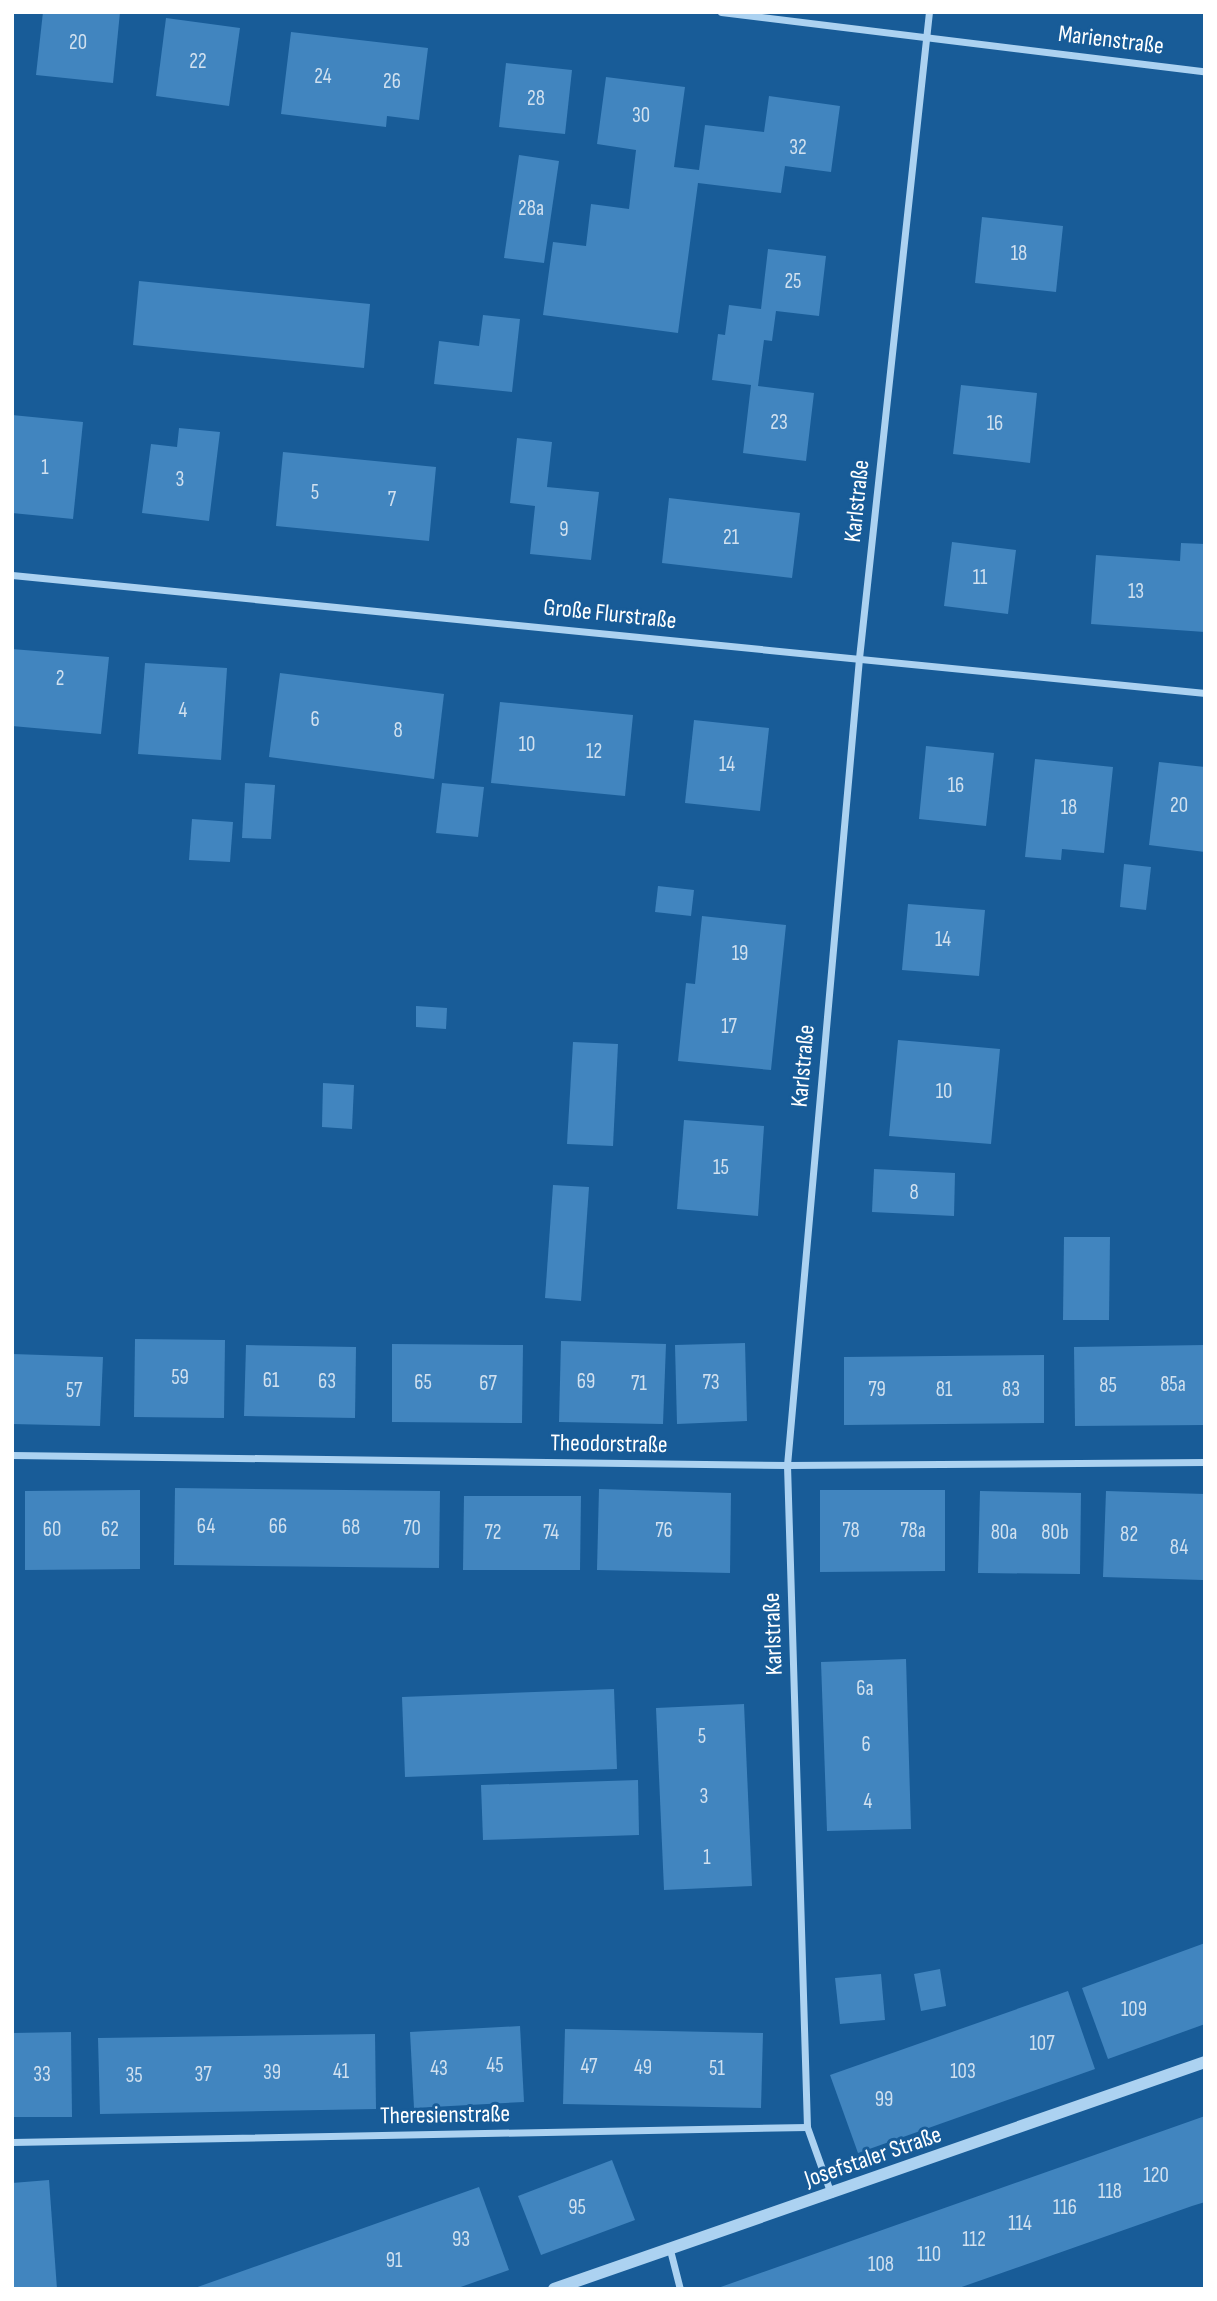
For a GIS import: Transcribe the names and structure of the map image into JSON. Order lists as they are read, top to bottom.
{
  "streets": {
    "street": [
      "Marienstraße",
      "Karlstraße",
      "Große Flurstraße",
      "Theodorstraße",
      "Theresienstraße",
      "Josefstaler Straße"
    ]
  },
  "crossings": [
    ["Marienstraße", "Karlstraße"],
    ["Karlstraße", "Große Flurstraße"],
    ["Karlstraße", "Theodorstraße"],
    ["Karlstraße", "Theresienstraße"]
  ],
  "house_numbers": [
    "20",
    "22",
    "24",
    "26",
    "28",
    "30",
    "32",
    "28a",
    "18",
    "25",
    "23",
    "16",
    "1",
    "3",
    "5",
    "7",
    "9",
    "21",
    "11",
    "13",
    "2",
    "4",
    "6",
    "8",
    "10",
    "12",
    "14",
    "16",
    "20",
    "18",
    "14",
    "19",
    "17",
    "10",
    "15",
    "8",
    "59",
    "61",
    "63",
    "69",
    "65",
    "73",
    "67",
    "71",
    "85a",
    "85",
    "79",
    "81",
    "83",
    "57",
    "64",
    "66",
    "68",
    "70",
    "60",
    "62",
    "76",
    "78",
    "78a",
    "72",
    "74",
    "80a",
    "80b",
    "82",
    "84",
    "6a",
    "5",
    "6",
    "3",
    "4",
    "1",
    "109",
    "107",
    "45",
    "47",
    "49",
    "43",
    "51",
    "41",
    "103",
    "39",
    "33",
    "37",
    "35",
    "99",
    "120",
    "118",
    "95",
    "116",
    "114",
    "93",
    "112",
    "110",
    "91",
    "108"
  ]
}
